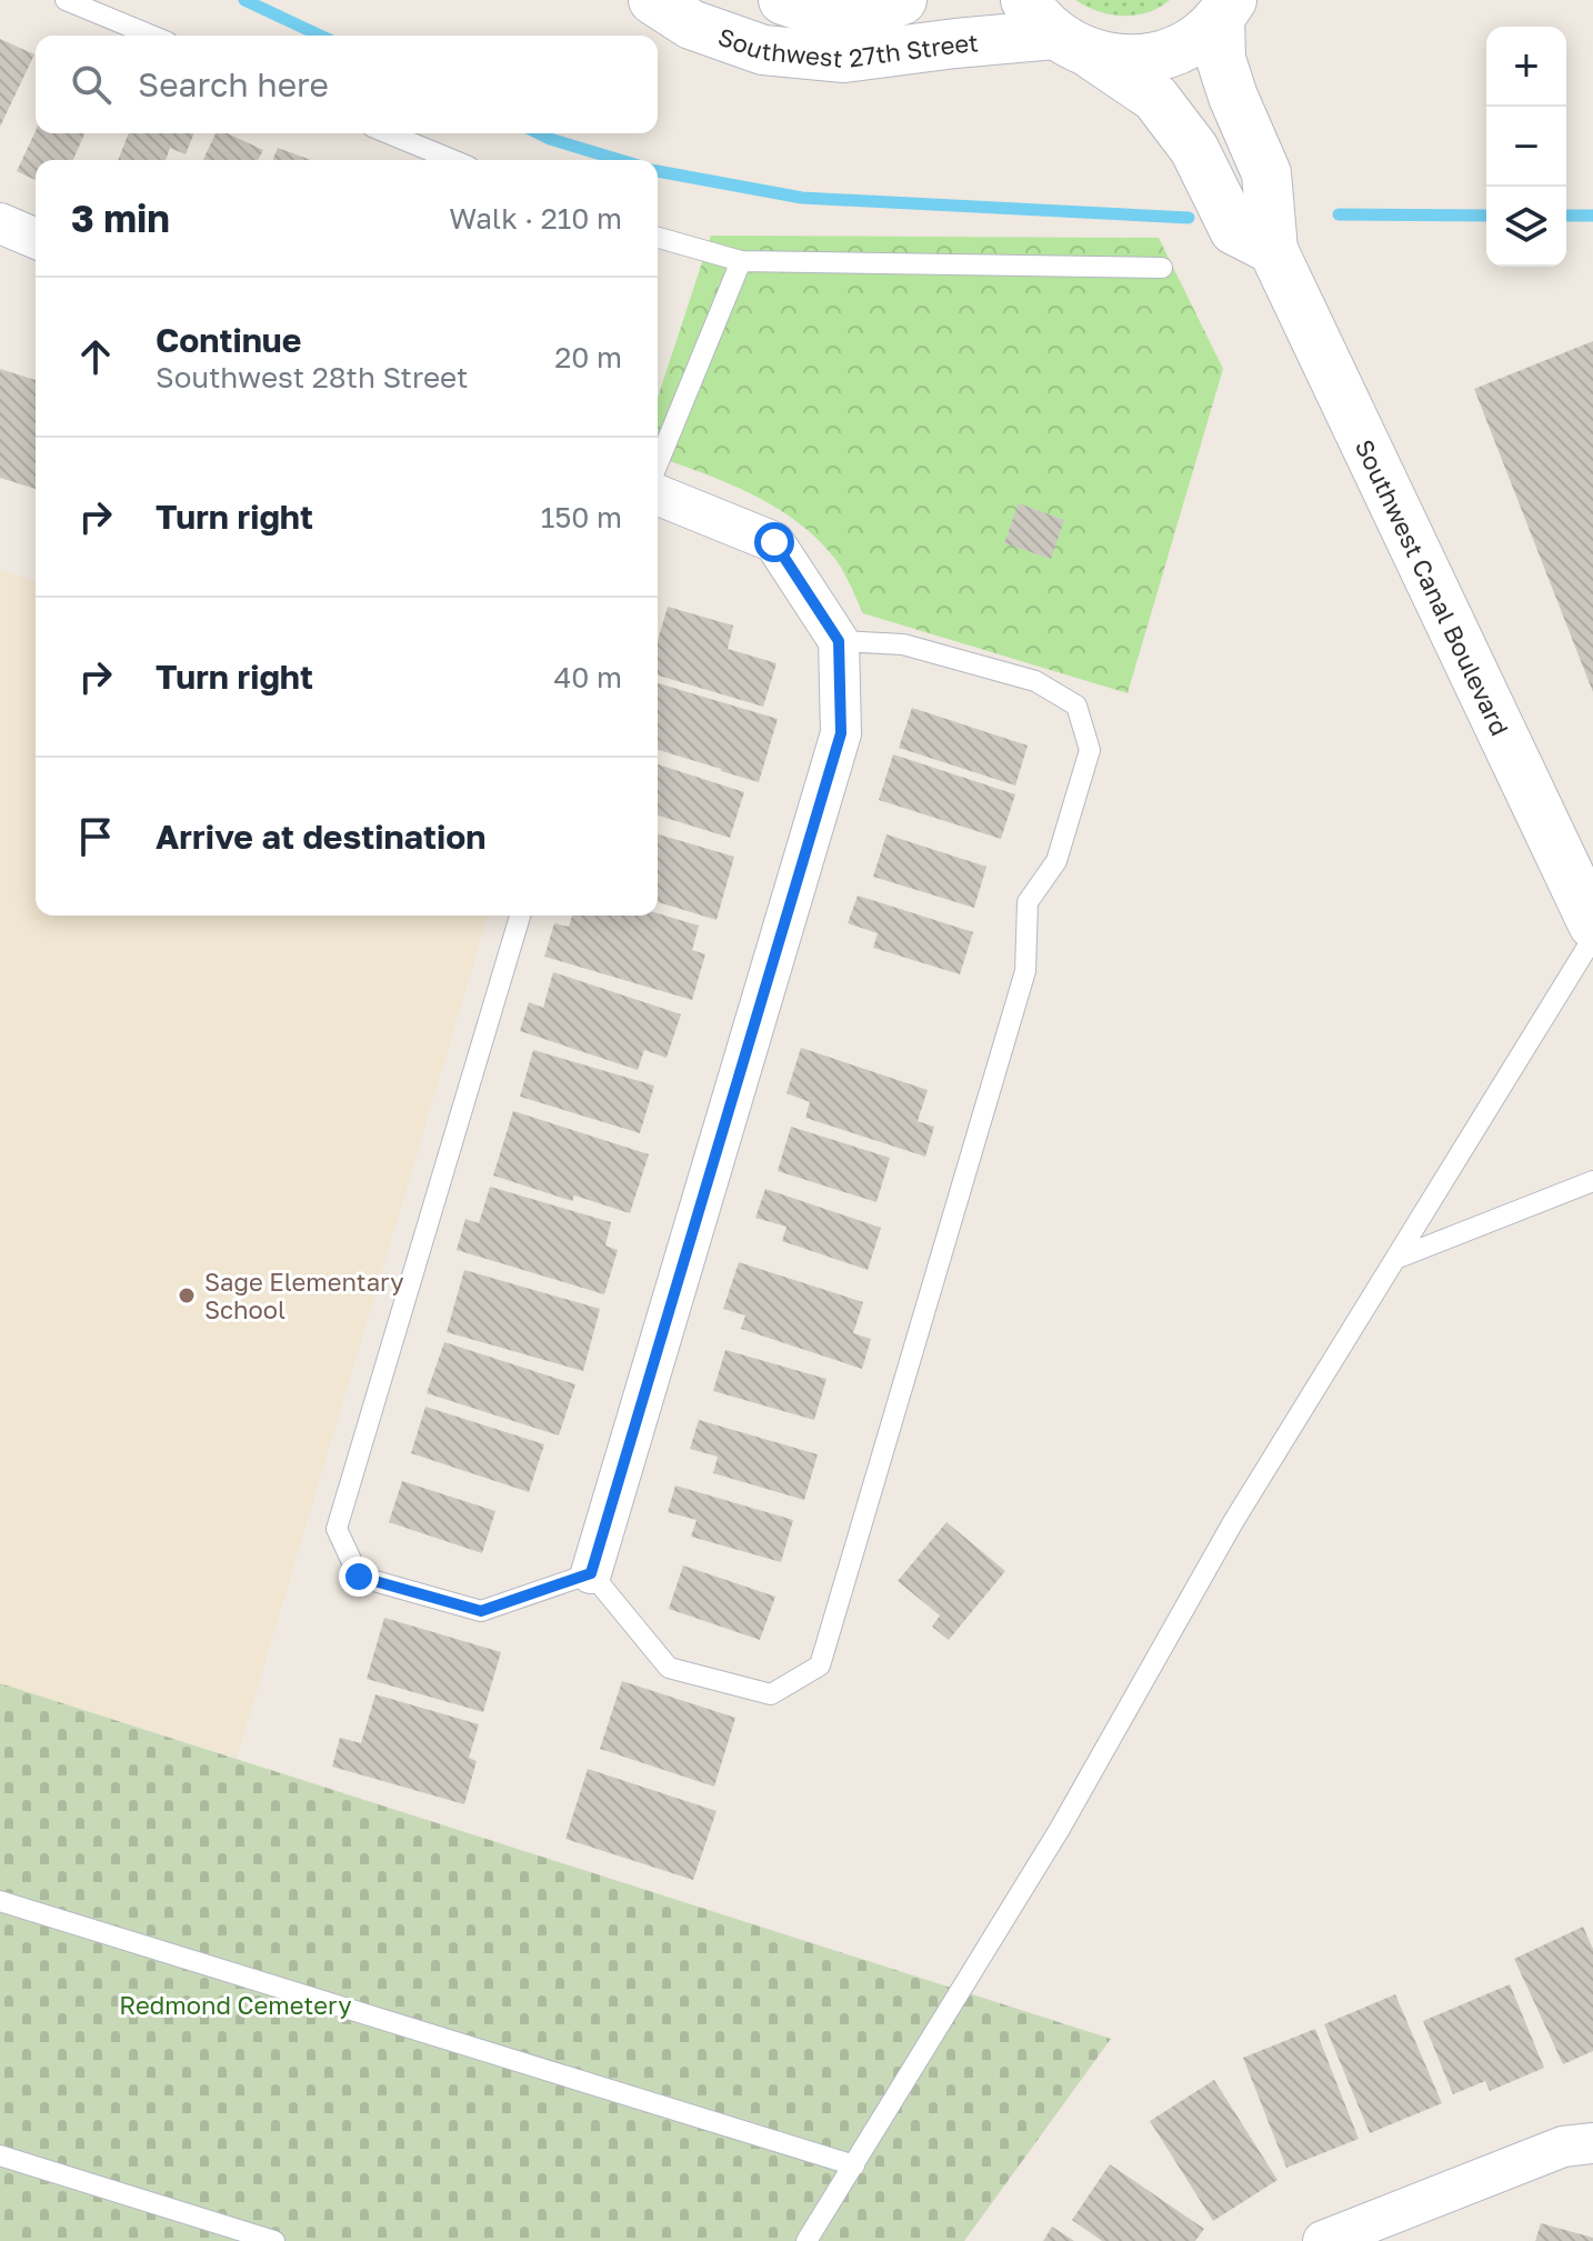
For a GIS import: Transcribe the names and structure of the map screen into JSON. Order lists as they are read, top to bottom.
{
  "streets": {
    "main road": ["Southwest 27th Street", "Southwest Canal Boulevard"]
  },
  "crossings": [
    ["Southwest 27th Street", "Southwest Canal Boulevard"]
  ],
  "parks": ["Redmond Cemetery"],
  "places": ["Sage Elementary School"],
  "page": {
    "map_buttons": ["+", "−"],
    "search": "Search here",
    "heading": ["3 min", "Walk · 210 m"],
    "list": [
      ["Continue", "Southwest 28th Street", "20 m"],
      ["Turn right", "150 m"],
      ["Turn right", "40 m"],
      "Arrive at destination"
    ]
  }
}
